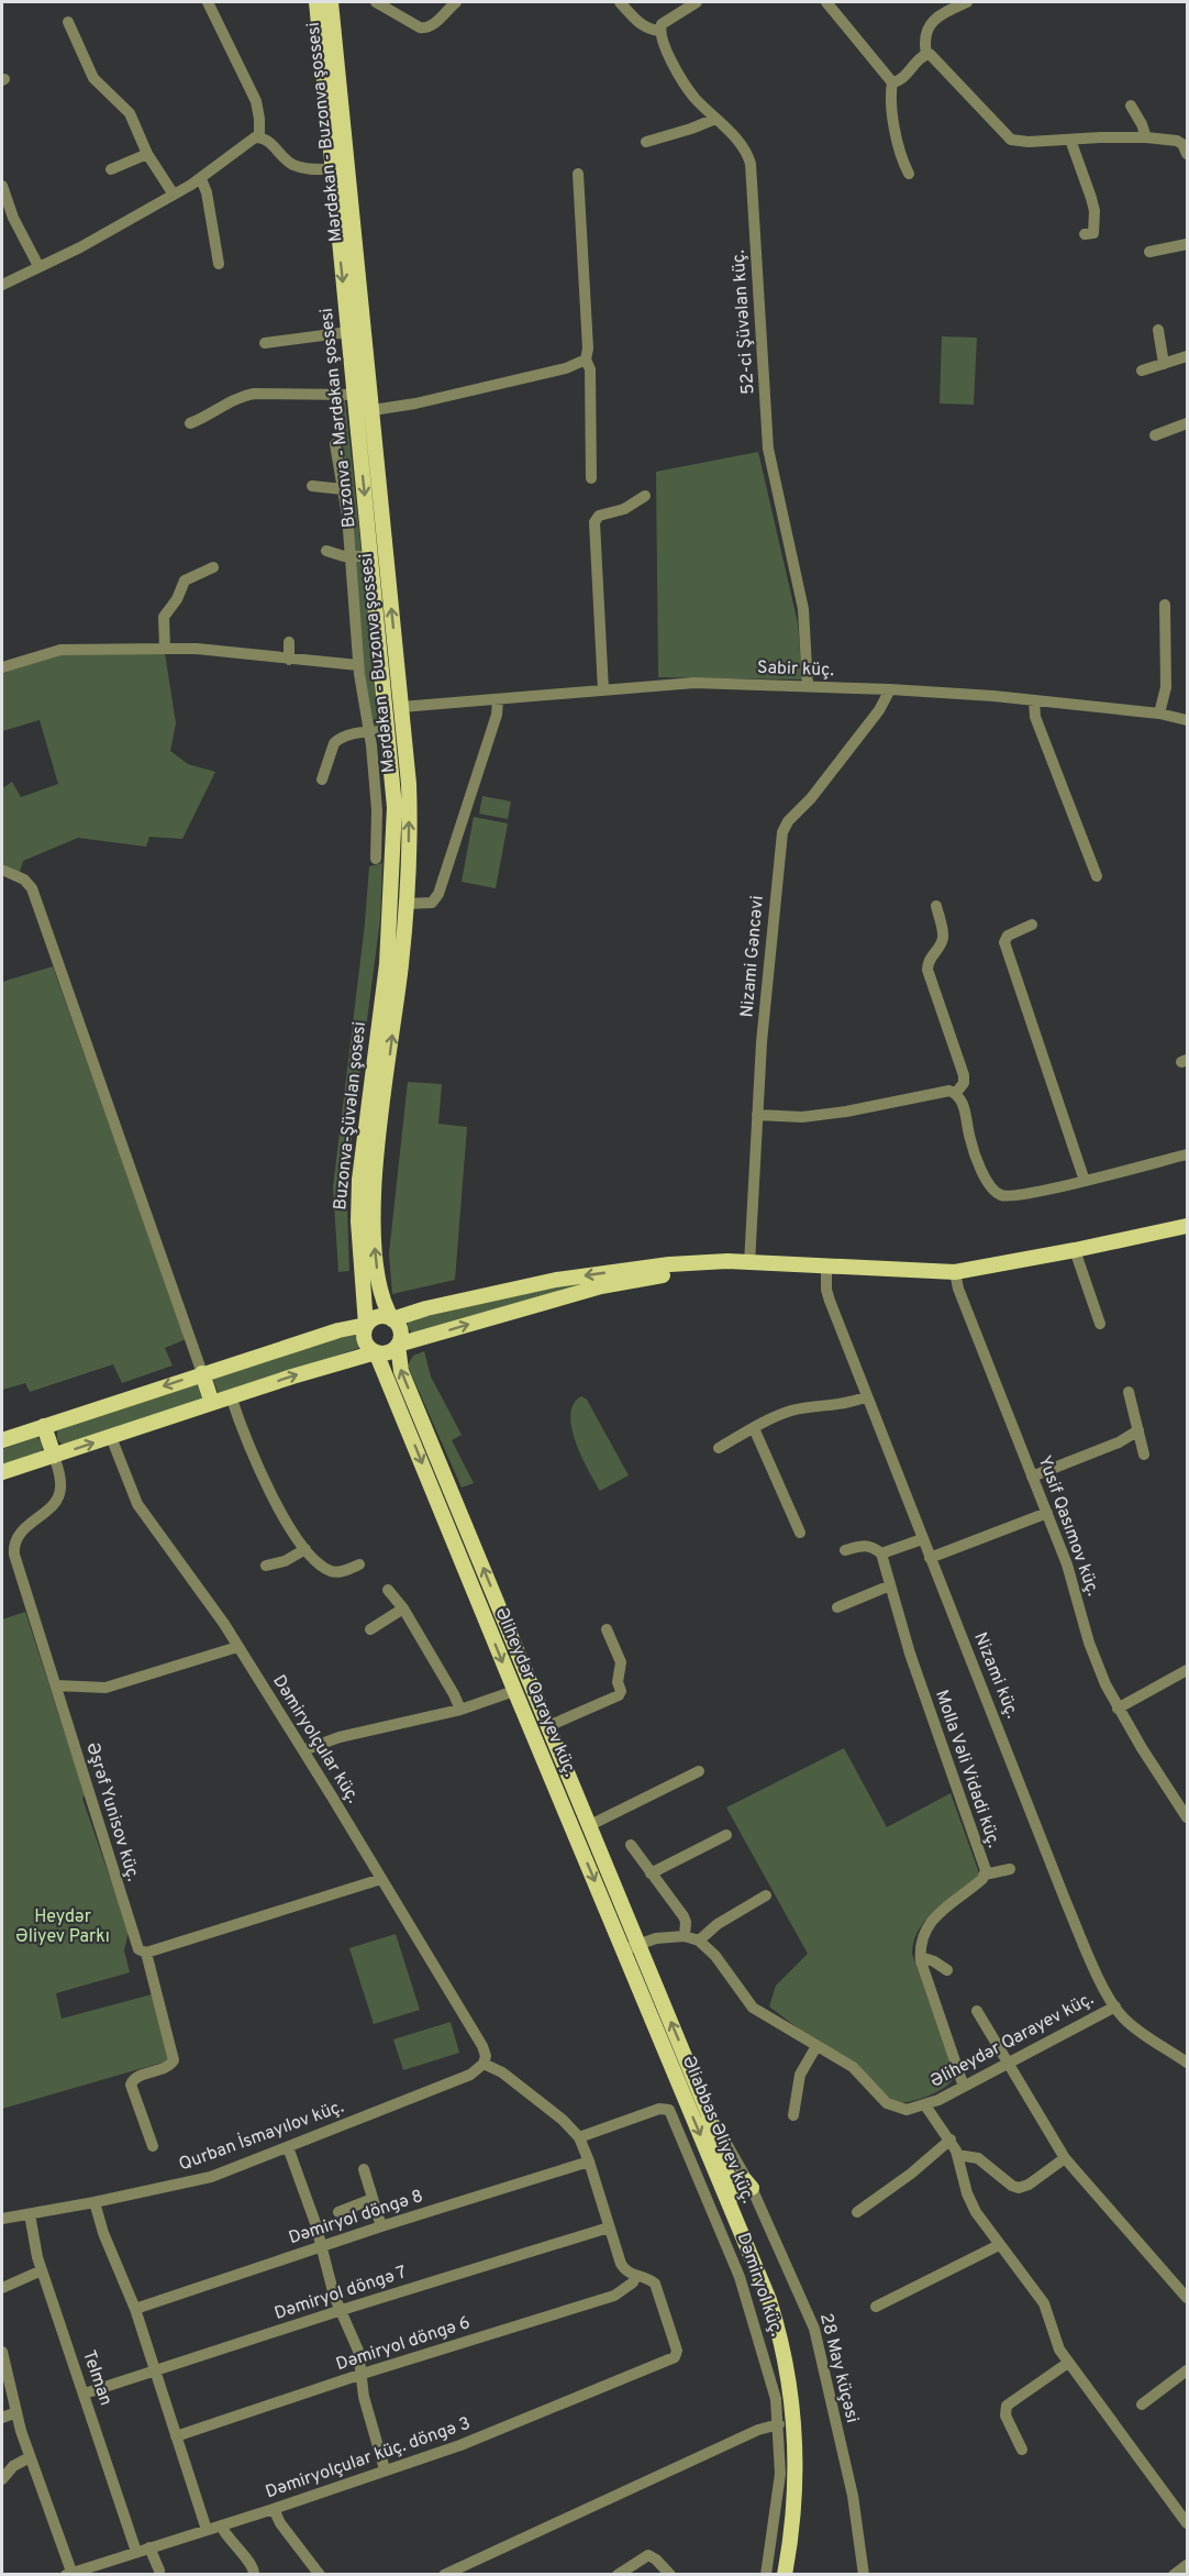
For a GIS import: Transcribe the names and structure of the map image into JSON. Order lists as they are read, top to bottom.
{
  "streets": {
    "main road": [
      "Mərdəkan - Buzonva şossesi",
      "Buzonva - Mərdəkan şossesi",
      "Buzonva-Şüvəlan şosesi",
      "Əliheydər Qarayev küç.",
      "Əliabbas Əliyev küç.",
      "Dəmiryol küç."
    ],
    "street": [
      "52-ci Şüvəlan küç.",
      "Sabir küç.",
      "Nizami Gəncəvi",
      "Yusif Qasımov küç.",
      "Nizami küç.",
      "Dəmiryolçular küç.",
      "Molla Vəli Vidadi küç.",
      "Əşrəf Yunisov küç.",
      "Qurban İsmayılov küç.",
      "Dəmiryol döngə 8",
      "Dəmiryol döngə 7",
      "Dəmiryol döngə 6",
      "28 May küçəsi",
      "Telman",
      "Dəmiryolçular küç. döngə 3"
    ]
  },
  "crossings": [
    ["Mərdəkan - Buzonva şossesi", "Sabir küç."],
    ["Mərdəkan - Buzonva şossesi", "Buzonva-Şüvəlan şosesi"],
    ["Mərdəkan - Buzonva şossesi", "Əliheydər Qarayev küç."],
    ["52-ci Şüvəlan küç.", "Sabir küç."],
    ["Buzonva - Mərdəkan şossesi", "Buzonva-Şüvəlan şosesi"],
    ["Sabir küç.", "Nizami Gəncəvi"],
    ["Buzonva-Şüvəlan şosesi", "Əliheydər Qarayev küç."],
    ["Nizami küç.", "Əliheydər Qarayev küç."],
    ["Əliheydər Qarayev küç.", "Əliabbas Əliyev küç."],
    ["Əliheydər Qarayev küç.", "Dəmiryol küç."],
    ["Əliheydər Qarayev küç.", "28 May küçəsi"],
    ["Dəmiryolçular küç.", "Qurban İsmayılov küç."],
    ["Qurban İsmayılov küç.", "Telman"],
    ["Dəmiryol küç.", "28 May küçəsi"],
    ["Dəmiryol döngə 7", "Telman"],
    ["Dəmiryol döngə 6", "Dəmiryolçular küç. döngə 3"],
    ["Telman", "Dəmiryolçular küç. döngə 3"]
  ],
  "one_way": ["Mərdəkan - Buzonva şossesi", "Buzonva - Mərdəkan şossesi", "Əliabbas Əliyev küç."],
  "parks": ["Heydər Əliyev Parkı"]
}
